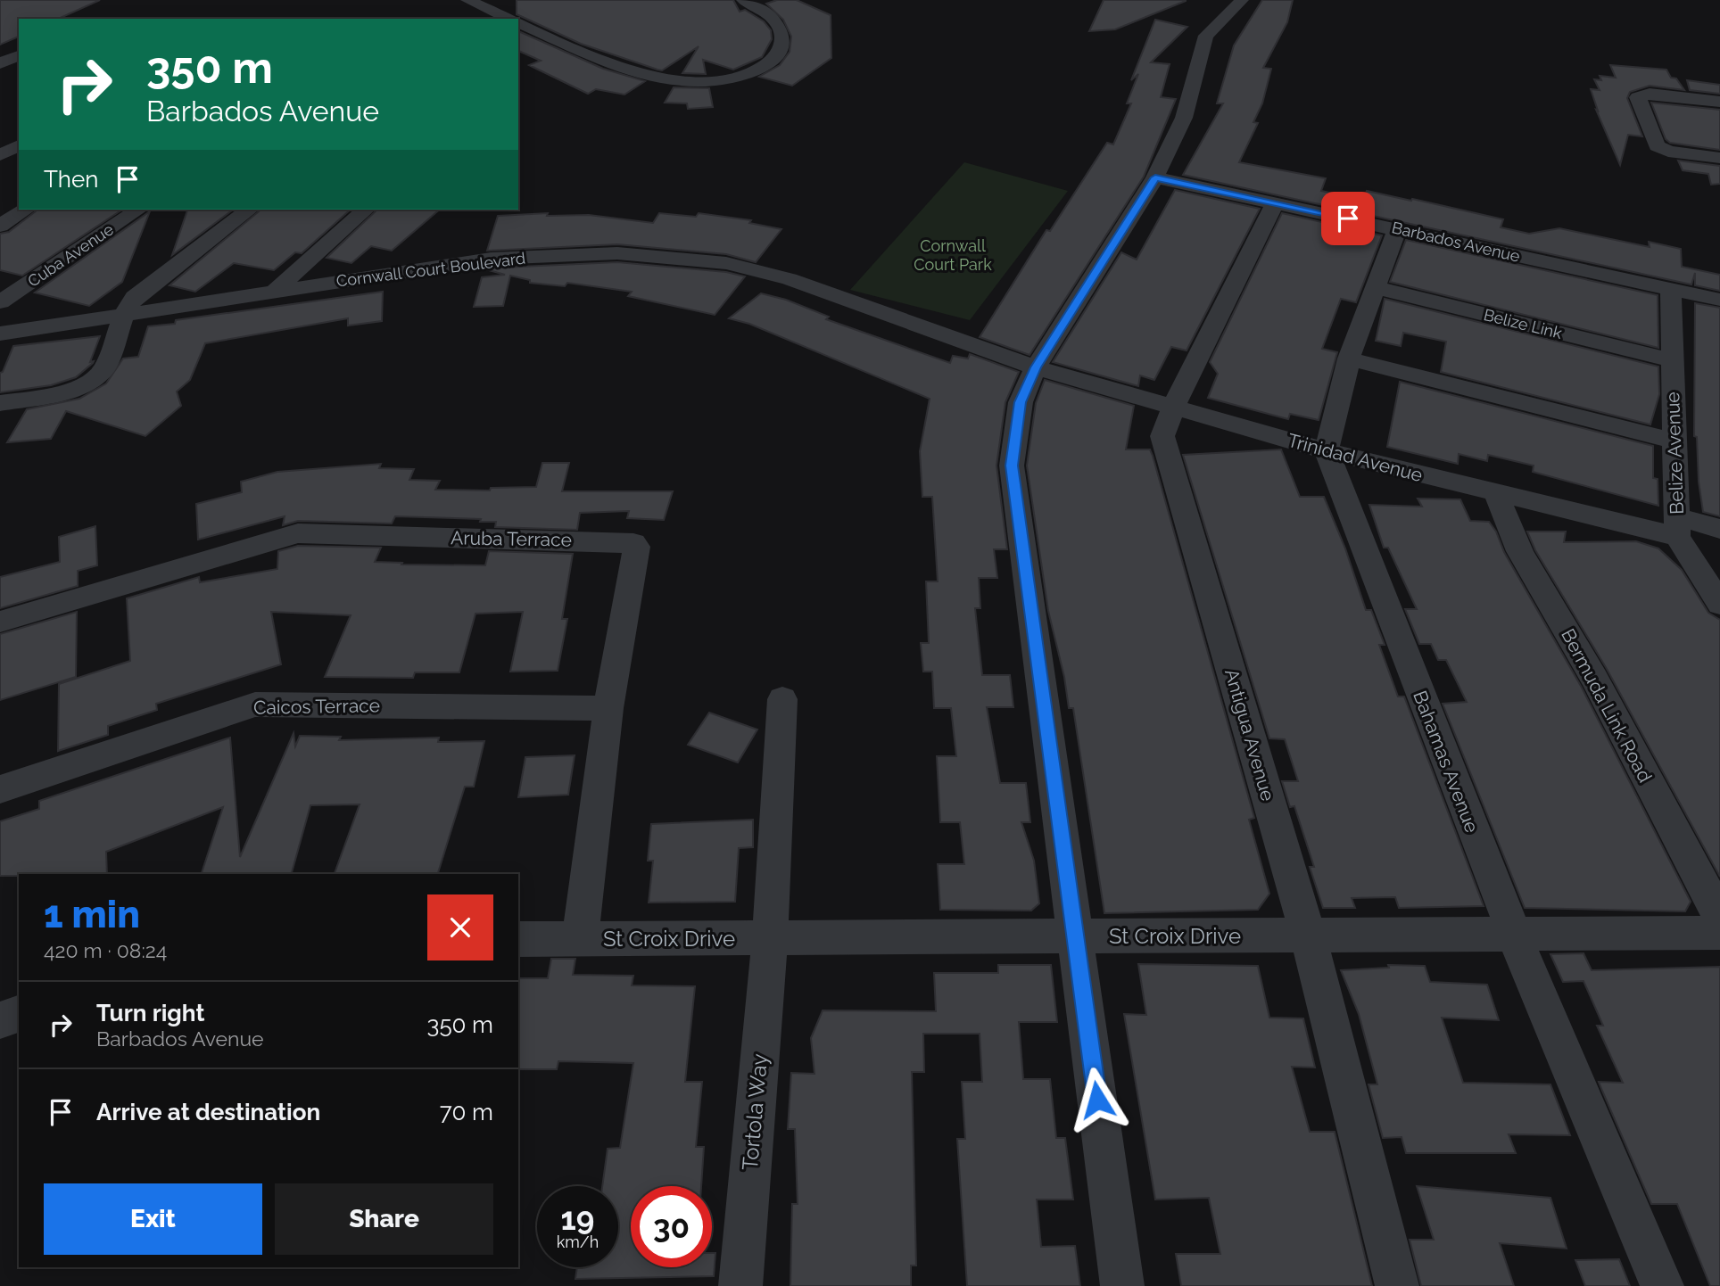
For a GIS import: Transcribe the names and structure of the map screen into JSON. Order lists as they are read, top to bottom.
{
  "streets": {
    "street": [
      "Barbados Avenue",
      "Cuba Avenue",
      "Cornwall Court Boulevard",
      "Belize Link",
      "Belize Avenue",
      "Trinidad Avenue",
      "Aruba Terrace",
      "Bermuda Link Road",
      "Caicos Terrace",
      "Antigua Avenue",
      "Bahamas Avenue",
      "St Croix Drive",
      "Tortola Way"
    ]
  },
  "crossings": [
    ["Barbados Avenue", "Belize Avenue"],
    ["Barbados Avenue", "Antigua Avenue"],
    ["Cornwall Court Boulevard", "Trinidad Avenue"],
    ["Belize Link", "Belize Avenue"],
    ["Belize Avenue", "Trinidad Avenue"],
    ["Trinidad Avenue", "Bermuda Link Road"],
    ["Trinidad Avenue", "Antigua Avenue"],
    ["Trinidad Avenue", "Bahamas Avenue"],
    ["Aruba Terrace", "Caicos Terrace"],
    ["Aruba Terrace", "St Croix Drive"],
    ["Antigua Avenue", "St Croix Drive"],
    ["Bahamas Avenue", "St Croix Drive"],
    ["St Croix Drive", "Tortola Way"]
  ],
  "parks": ["Cornwall Court Park"],
  "page": {
    "turn": ["350 m", "Barbados Avenue"],
    "then": "Then",
    "heading": ["1 min", "420 m · 08:24"],
    "list": [
      {
        "name": "Turn right",
        "note": "Barbados Avenue",
        "value": "350 m"
      },
      {
        "name": "Arrive at destination",
        "value": "70 m"
      }
    ],
    "buttons": ["Exit", "Share"],
    "speed": "19 km/h",
    "limit": "30"
  }
}
